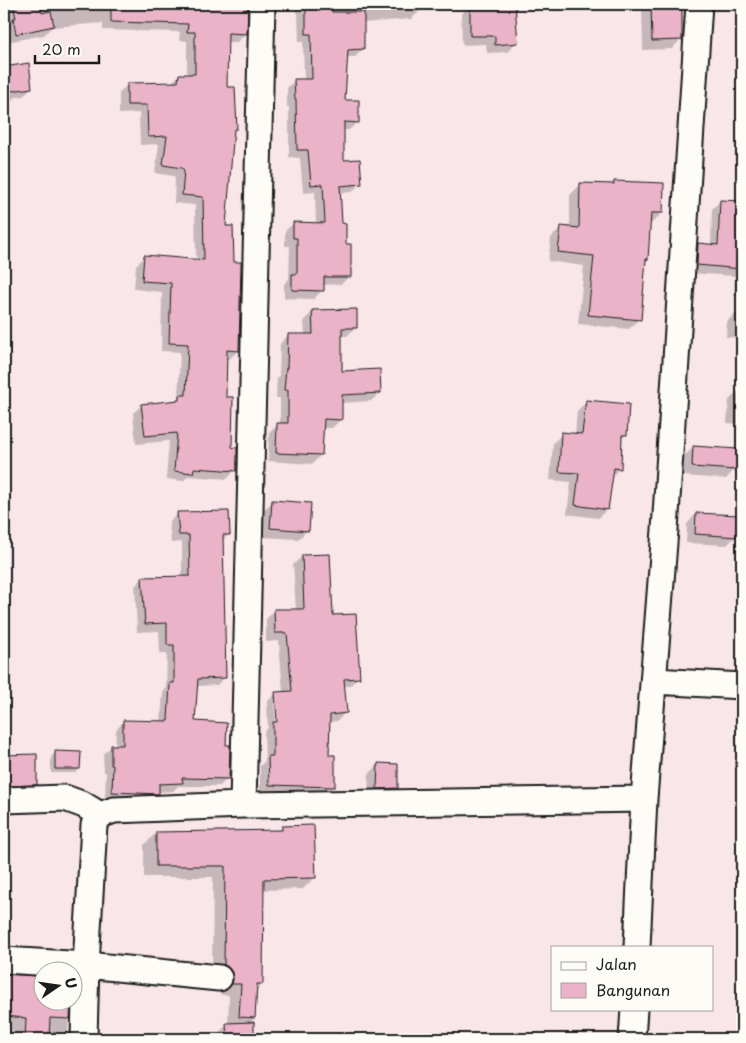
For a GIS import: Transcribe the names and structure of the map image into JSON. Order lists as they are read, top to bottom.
{
  "legend": ["Jalan", "Bangunan"],
  "scale_bar": "20 m",
  "north": "right"
}
